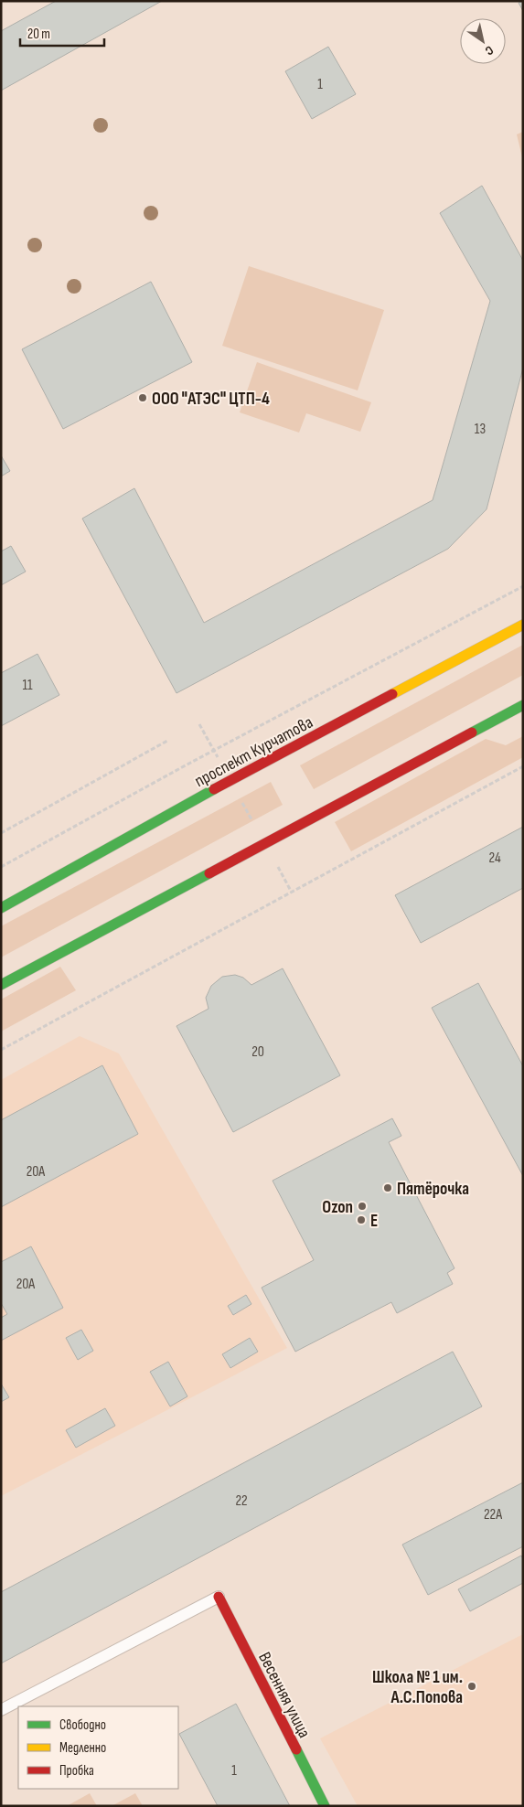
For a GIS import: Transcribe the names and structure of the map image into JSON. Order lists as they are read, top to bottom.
{
  "streets": {
    "street": ["проспект Курчатова", "Весенняя улица"]
  },
  "places": [
    "ООО \"АТЭС\" ЦТП-4",
    "Пятёрочка",
    "Ozon",
    "Е",
    "Школа № 1 им. А.С.Попова"
  ],
  "house_numbers": [
    "1",
    "13",
    "11",
    "24",
    "20",
    "20А",
    "20А",
    "22",
    "22А",
    "1"
  ],
  "legend": ["Свободно", "Медленно", "Пробка"],
  "scale_bar": "20 m",
  "north": "bottom right"
}
